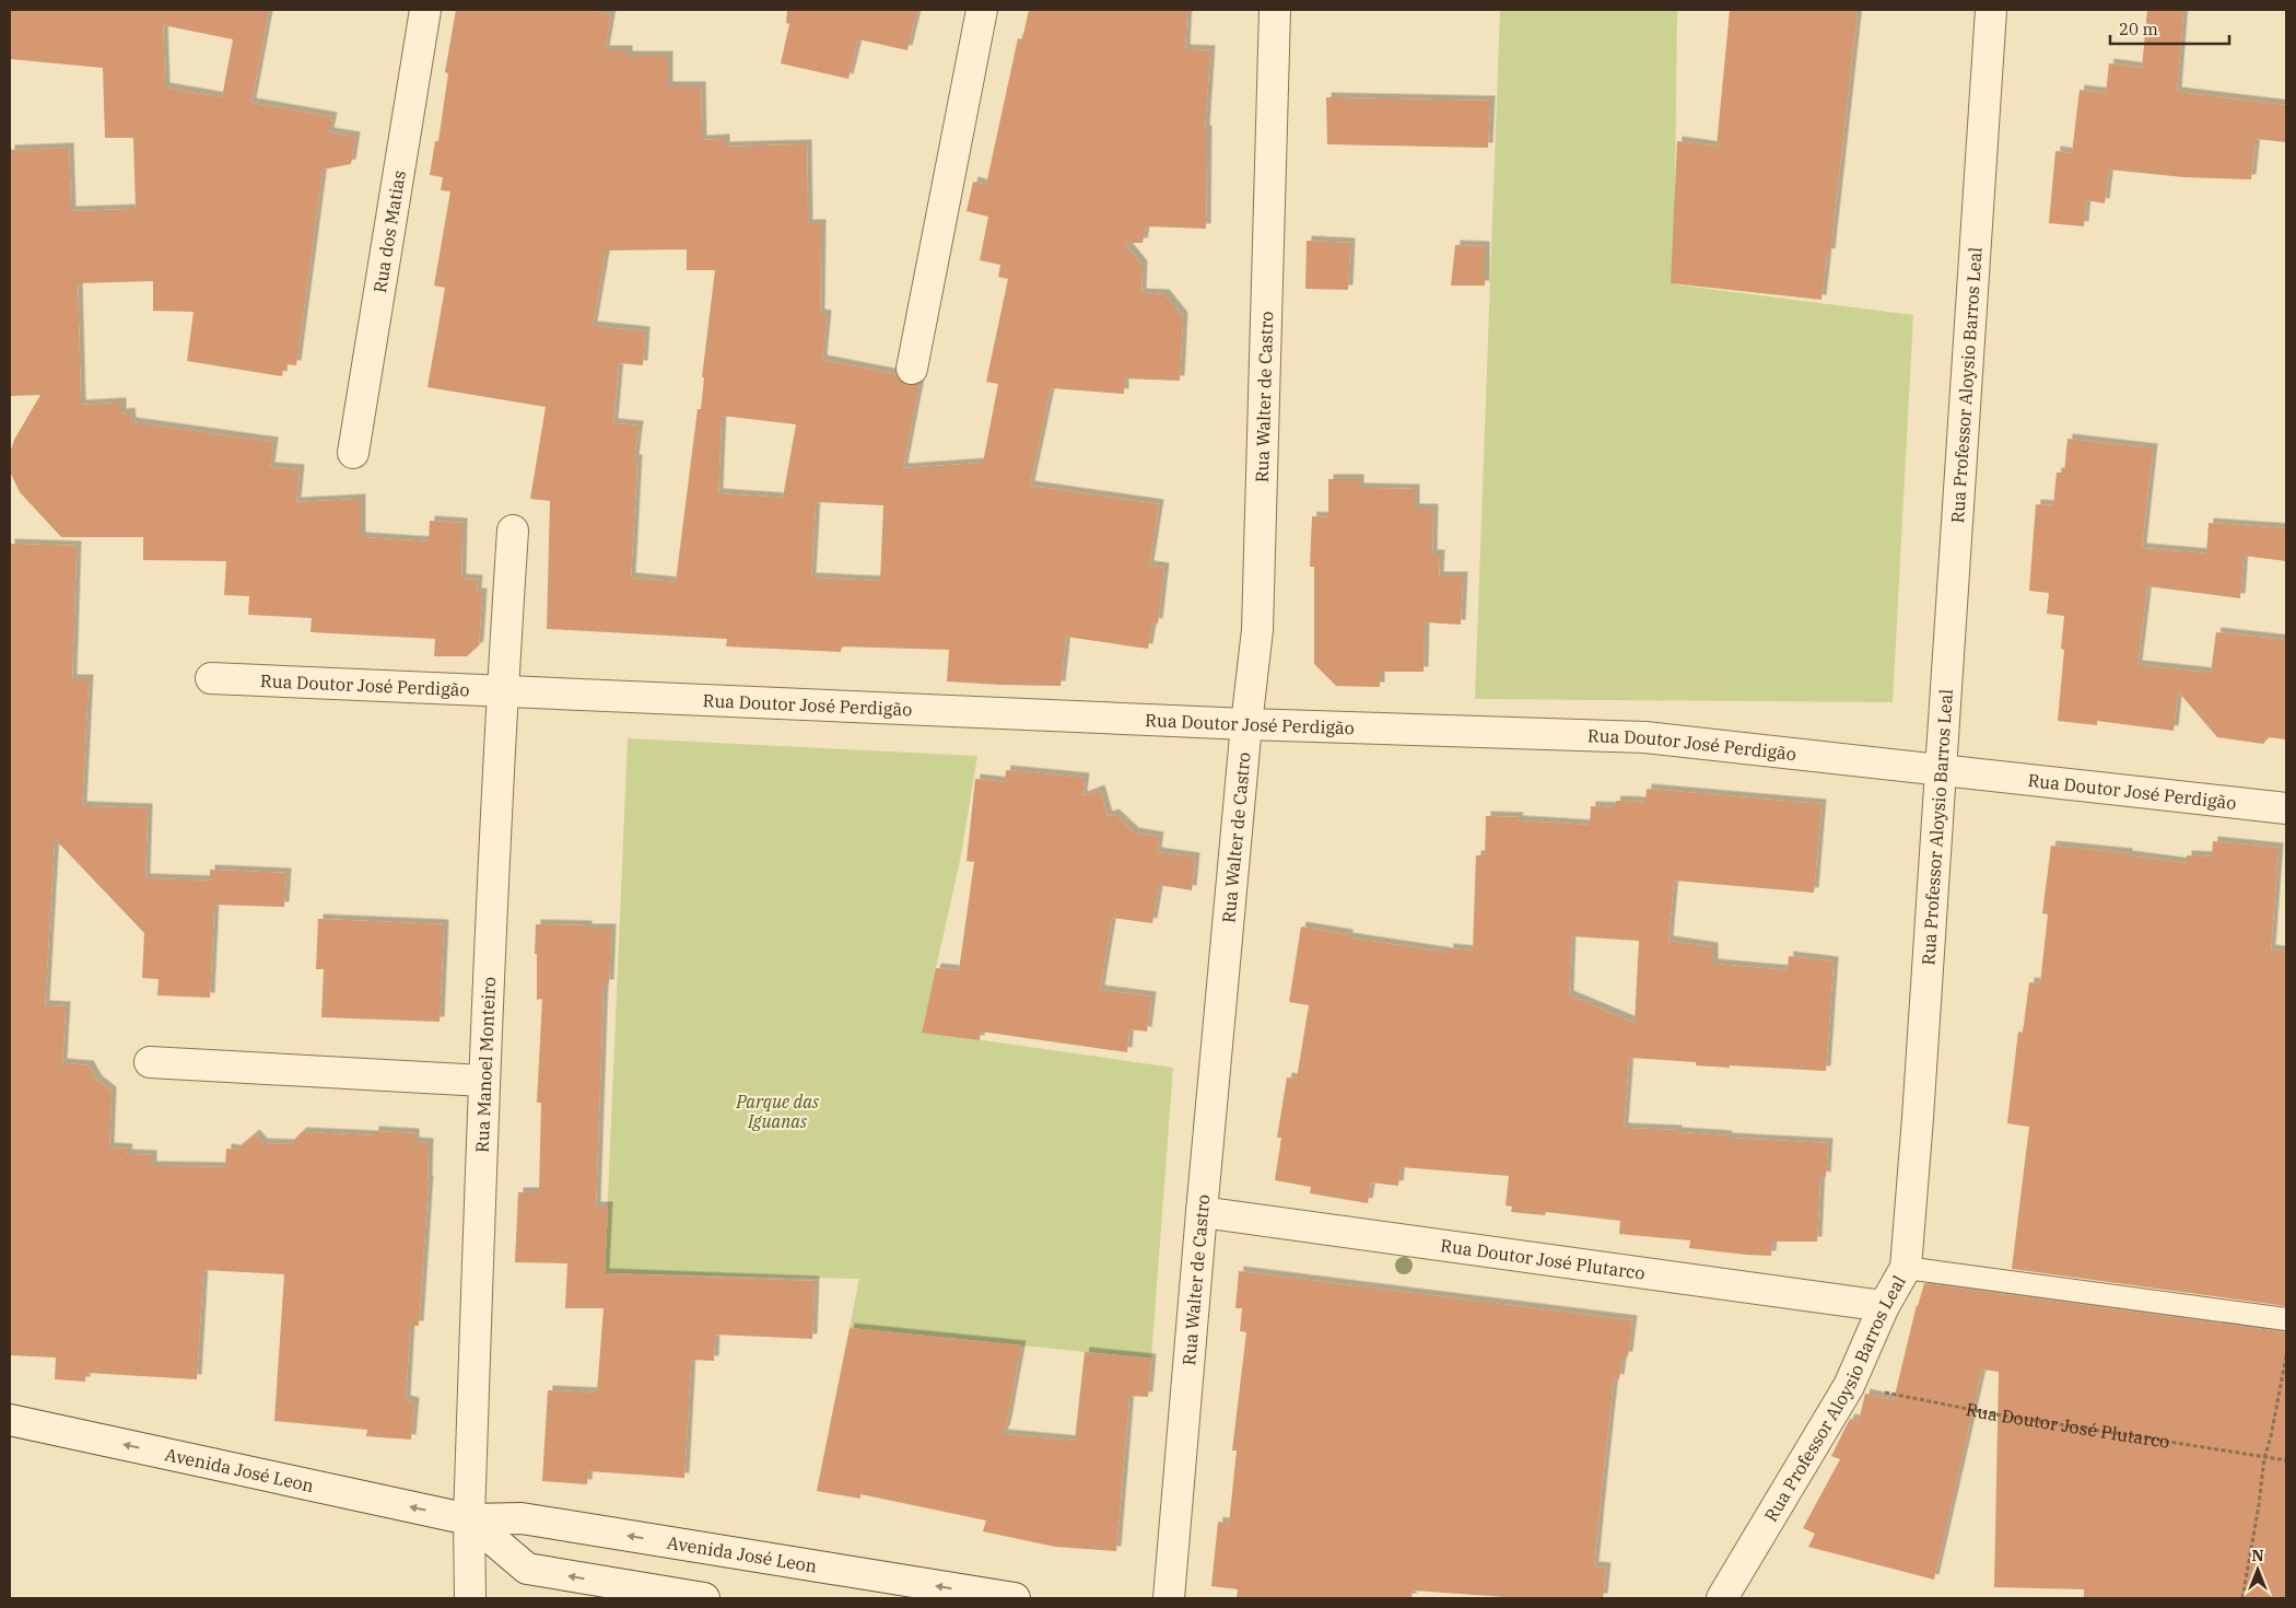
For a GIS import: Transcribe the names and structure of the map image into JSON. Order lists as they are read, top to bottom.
{
  "streets": {
    "street": [
      "Rua dos Matias",
      "Rua Professor Aloysio Barros Leal",
      "Rua Walter de Castro",
      "Rua Doutor José Perdigão",
      "Rua Manoel Monteiro",
      "Rua Doutor José Plutarco",
      "Avenida José Leon"
    ]
  },
  "crossings": [
    ["Rua Professor Aloysio Barros Leal", "Rua Doutor José Perdigão"],
    ["Rua Professor Aloysio Barros Leal", "Rua Doutor José Plutarco"],
    ["Rua Walter de Castro", "Rua Doutor José Perdigão"],
    ["Rua Walter de Castro", "Rua Doutor José Plutarco"],
    ["Rua Doutor José Perdigão", "Rua Manoel Monteiro"],
    ["Rua Manoel Monteiro", "Avenida José Leon"]
  ],
  "one_way": ["Avenida José Leon"],
  "parks": ["Parque das Iguanas"],
  "scale_bar": "20 m",
  "north": "top"
}
